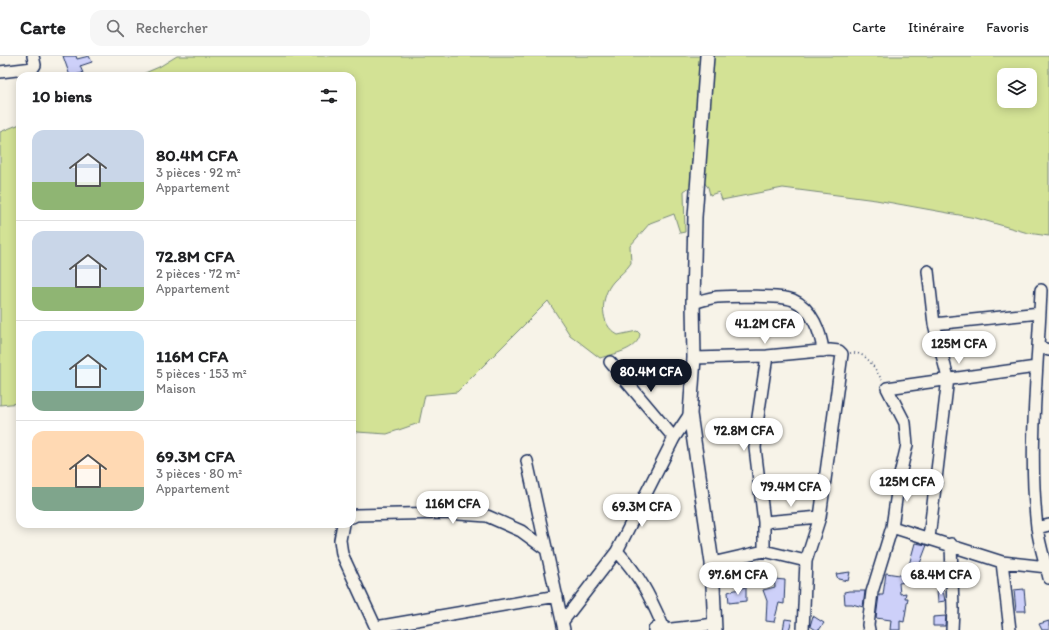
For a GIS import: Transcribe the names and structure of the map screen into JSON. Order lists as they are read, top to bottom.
{
  "page": {
    "header": "Carte",
    "search": "Rechercher",
    "nav": ["Carte", "Itinéraire", "Favoris"],
    "heading": "10 biens",
    "list": [
      {
        "name": "80.4M CFA",
        "note": "3 pièces · 92 m² · Appartement"
      },
      {
        "name": "72.8M CFA",
        "note": "2 pièces · 72 m² · Appartement"
      },
      {
        "name": "116M CFA",
        "note": "5 pièces · 153 m² · Maison"
      },
      {
        "name": "69.3M CFA",
        "note": "3 pièces · 80 m² · Appartement"
      }
    ],
    "price": [
      "41.2M CFA",
      "125M CFA",
      "80.4M CFA",
      "72.8M CFA",
      "125M CFA",
      "79.4M CFA",
      "116M CFA",
      "69.3M CFA",
      "97.6M CFA",
      "68.4M CFA"
    ]
  }
}
